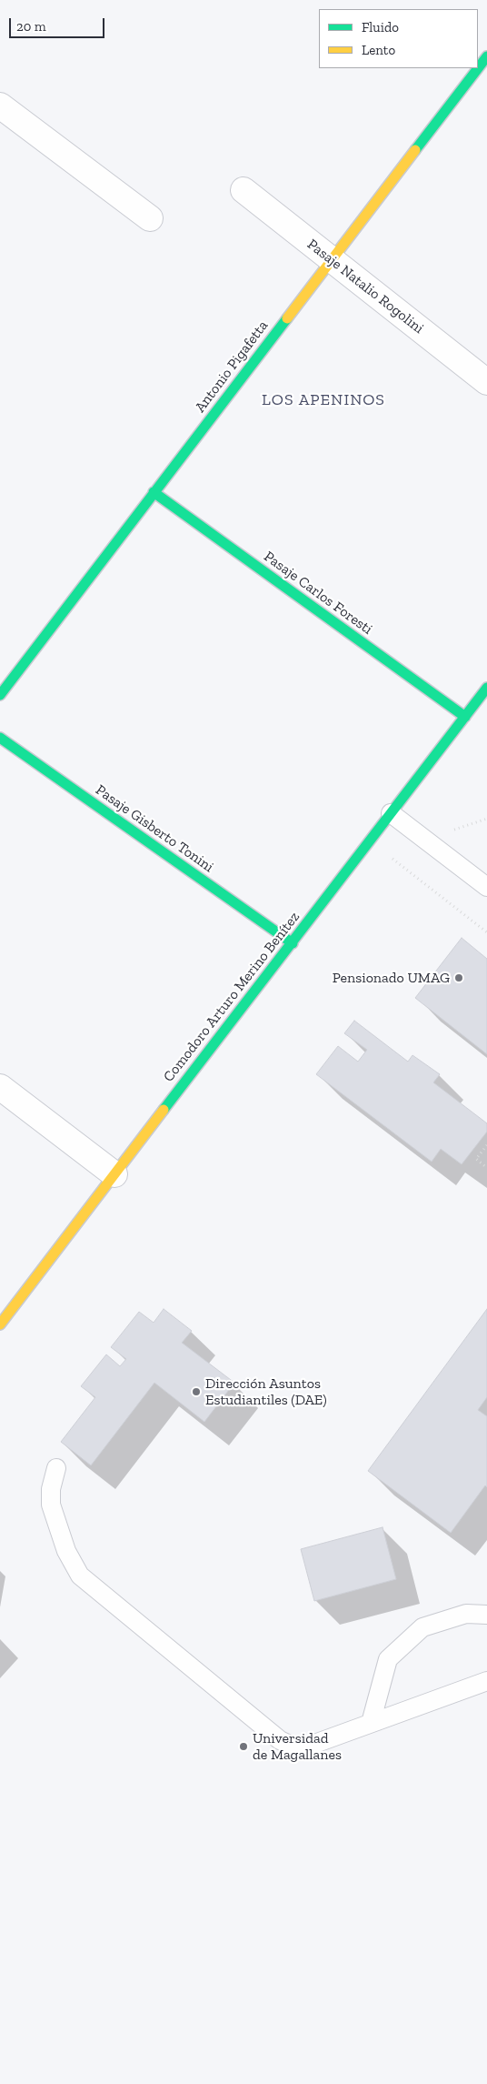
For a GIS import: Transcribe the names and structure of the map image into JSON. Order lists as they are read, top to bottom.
{
  "streets": {
    "street": [
      "Pasaje Natalio Rogolini",
      "Antonio Pigafetta",
      "Pasaje Carlos Foresti",
      "Pasaje Gisberto Tonini",
      "Comodoro Arturo Merino Benítez"
    ]
  },
  "crossings": [
    ["Pasaje Natalio Rogolini", "Antonio Pigafetta"],
    ["Antonio Pigafetta", "Pasaje Carlos Foresti"],
    ["Pasaje Carlos Foresti", "Comodoro Arturo Merino Benítez"],
    ["Pasaje Gisberto Tonini", "Comodoro Arturo Merino Benítez"]
  ],
  "districts": ["LOS APENINOS"],
  "places": ["Pensionado UMAG", "Dirección Asuntos Estudiantiles (DAE)", "Universidad de Magallanes"],
  "legend": ["Fluido", "Lento"],
  "scale_bar": "20 m"
}
